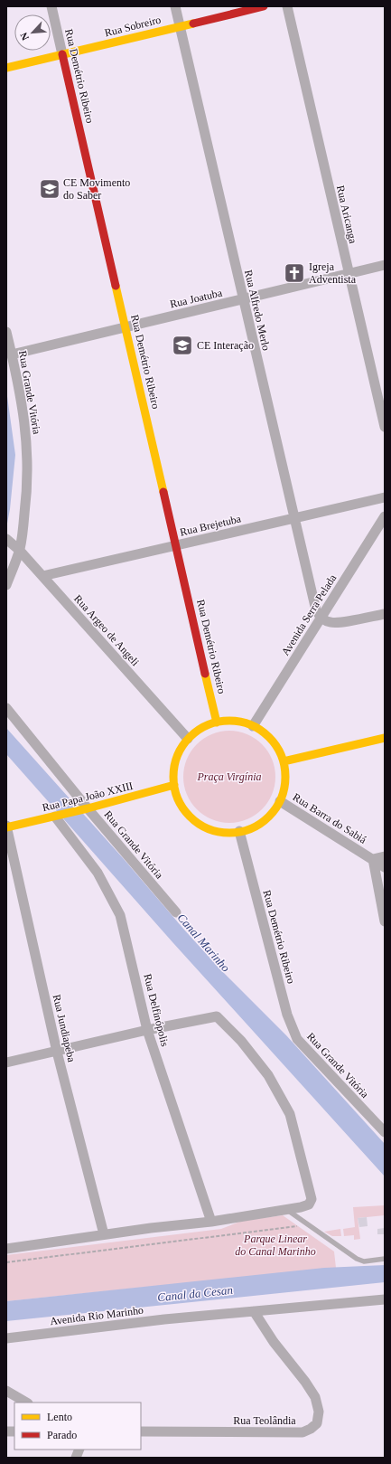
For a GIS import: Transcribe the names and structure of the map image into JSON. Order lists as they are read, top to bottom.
{
  "streets": {
    "street": [
      "Rua Sobreiro",
      "Rua Demétrio Ribeiro",
      "Rua Aricanga",
      "Rua Joatuba",
      "Rua Alfredo Merlo",
      "Rua Grande Vitória",
      "Rua Brejetuba",
      "Avenida Serra Pelada",
      "Rua Argeo de Angeli",
      "Rua Papa João XXIII",
      "Rua Barra do Sabiá",
      "Rua Delfinópolis",
      "Rua Jundiapeba",
      "Avenida Rio Marinho",
      "Rua Teolândia"
    ]
  },
  "crossings": [
    ["Rua Sobreiro", "Rua Demétrio Ribeiro"],
    ["Rua Sobreiro", "Rua Alfredo Merlo"],
    ["Rua Demétrio Ribeiro", "Rua Joatuba"],
    ["Rua Demétrio Ribeiro", "Rua Grande Vitória"],
    ["Rua Demétrio Ribeiro", "Rua Brejetuba"],
    ["Rua Demétrio Ribeiro", "Avenida Serra Pelada"],
    ["Rua Demétrio Ribeiro", "Rua Argeo de Angeli"],
    ["Rua Demétrio Ribeiro", "Rua Papa João XXIII"],
    ["Rua Demétrio Ribeiro", "Rua Barra do Sabiá"],
    ["Rua Aricanga", "Rua Joatuba"],
    ["Rua Joatuba", "Rua Alfredo Merlo"],
    ["Rua Joatuba", "Rua Grande Vitória"],
    ["Rua Alfredo Merlo", "Rua Brejetuba"],
    ["Rua Alfredo Merlo", "Avenida Serra Pelada"],
    ["Rua Grande Vitória", "Rua Argeo de Angeli"],
    ["Rua Grande Vitória", "Rua Papa João XXIII"],
    ["Rua Brejetuba", "Rua Argeo de Angeli"],
    ["Avenida Serra Pelada", "Rua Argeo de Angeli"],
    ["Avenida Serra Pelada", "Rua Papa João XXIII"],
    ["Avenida Serra Pelada", "Rua Barra do Sabiá"],
    ["Rua Argeo de Angeli", "Rua Papa João XXIII"],
    ["Rua Argeo de Angeli", "Rua Barra do Sabiá"],
    ["Rua Papa João XXIII", "Rua Barra do Sabiá"],
    ["Rua Papa João XXIII", "Rua Delfinópolis"],
    ["Rua Papa João XXIII", "Rua Jundiapeba"],
    ["Avenida Rio Marinho", "Rua Teolândia"]
  ],
  "water": ["Canal Marinho", "Canal da Cesan"],
  "parks": ["Praça Virgínia", "Parque Linear do Canal Marinho"],
  "places": {
    "school or university": ["CE Movimento do Saber", "CE Interação"],
    "church": ["Igreja Adventista"]
  },
  "legend": ["Lento", "Parado"],
  "north": "bottom left"
}
